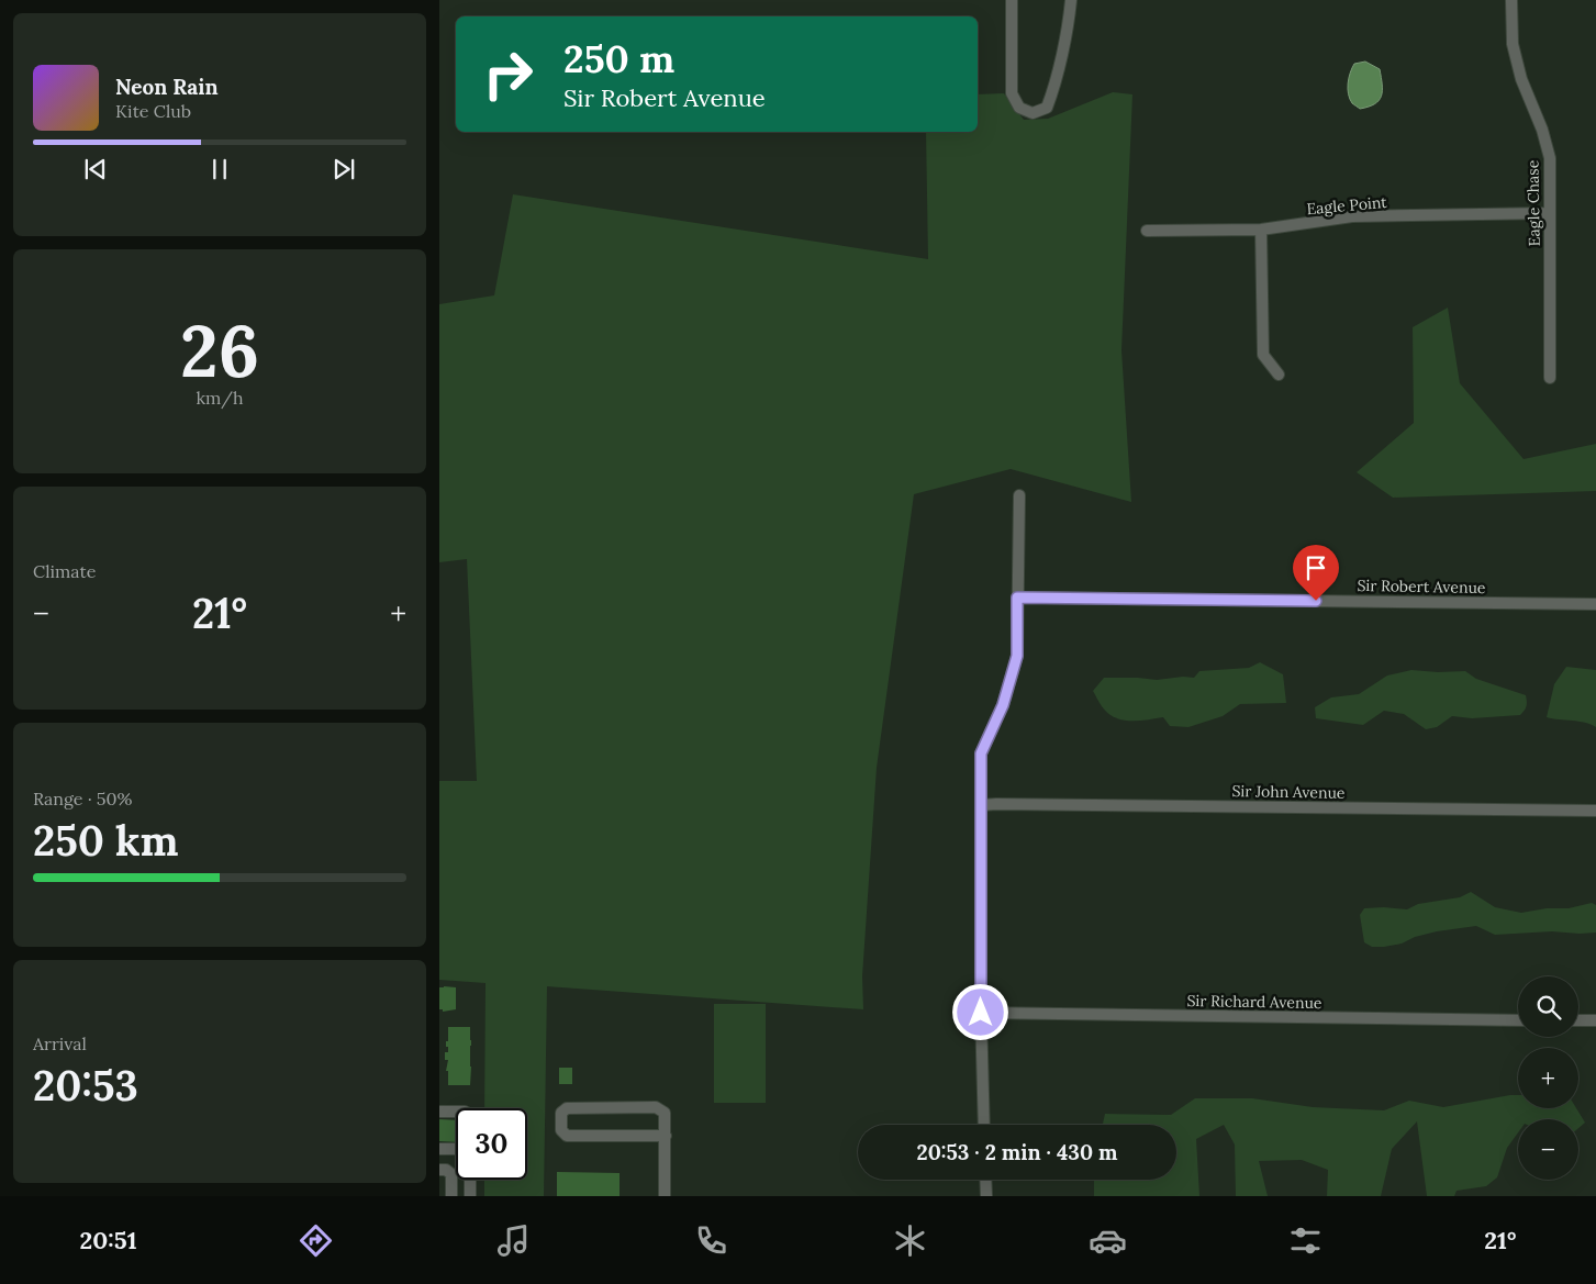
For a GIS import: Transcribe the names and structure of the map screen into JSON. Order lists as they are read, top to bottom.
{
  "streets": {
    "street": [
      "Eagle Chase",
      "Eagle Point",
      "Sir Robert Avenue",
      "Sir John Avenue",
      "Sir Richard Avenue"
    ]
  },
  "crossings": [
    ["Eagle Chase", "Eagle Point"]
  ],
  "page": {
    "turn": ["250 m", "Sir Robert Avenue"],
    "song": ["Neon Rain", "Kite Club"],
    "tile": [
      ["26", "km/h"],
      "Climate",
      ["Range · 50%", "250 km"],
      ["Arrival", "20:53"]
    ],
    "heat": ["−", "21°", "+"],
    "map_buttons": ["+", "−"],
    "limit": "30",
    "trip": "20:53 · 2 min · 430 m",
    "tabs": ["20:51", "21°"]
  }
}
